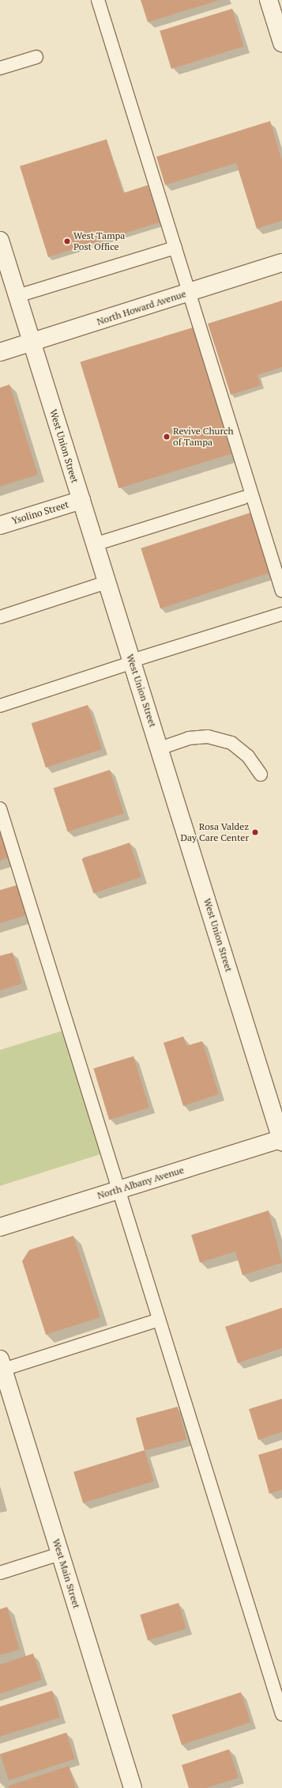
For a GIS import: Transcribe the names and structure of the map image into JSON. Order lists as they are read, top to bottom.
{
  "streets": {
    "street": [
      "North Howard Avenue",
      "West Union Street",
      "Ysolino Street",
      "North Albany Avenue",
      "West Main Street"
    ]
  },
  "crossings": [
    ["North Howard Avenue", "West Union Street"],
    ["West Union Street", "Ysolino Street"],
    ["West Union Street", "North Albany Avenue"]
  ],
  "places": ["West Tampa Post Office", "Revive Church of Tampa", "Rosa Valdez Day Care Center"]
}
